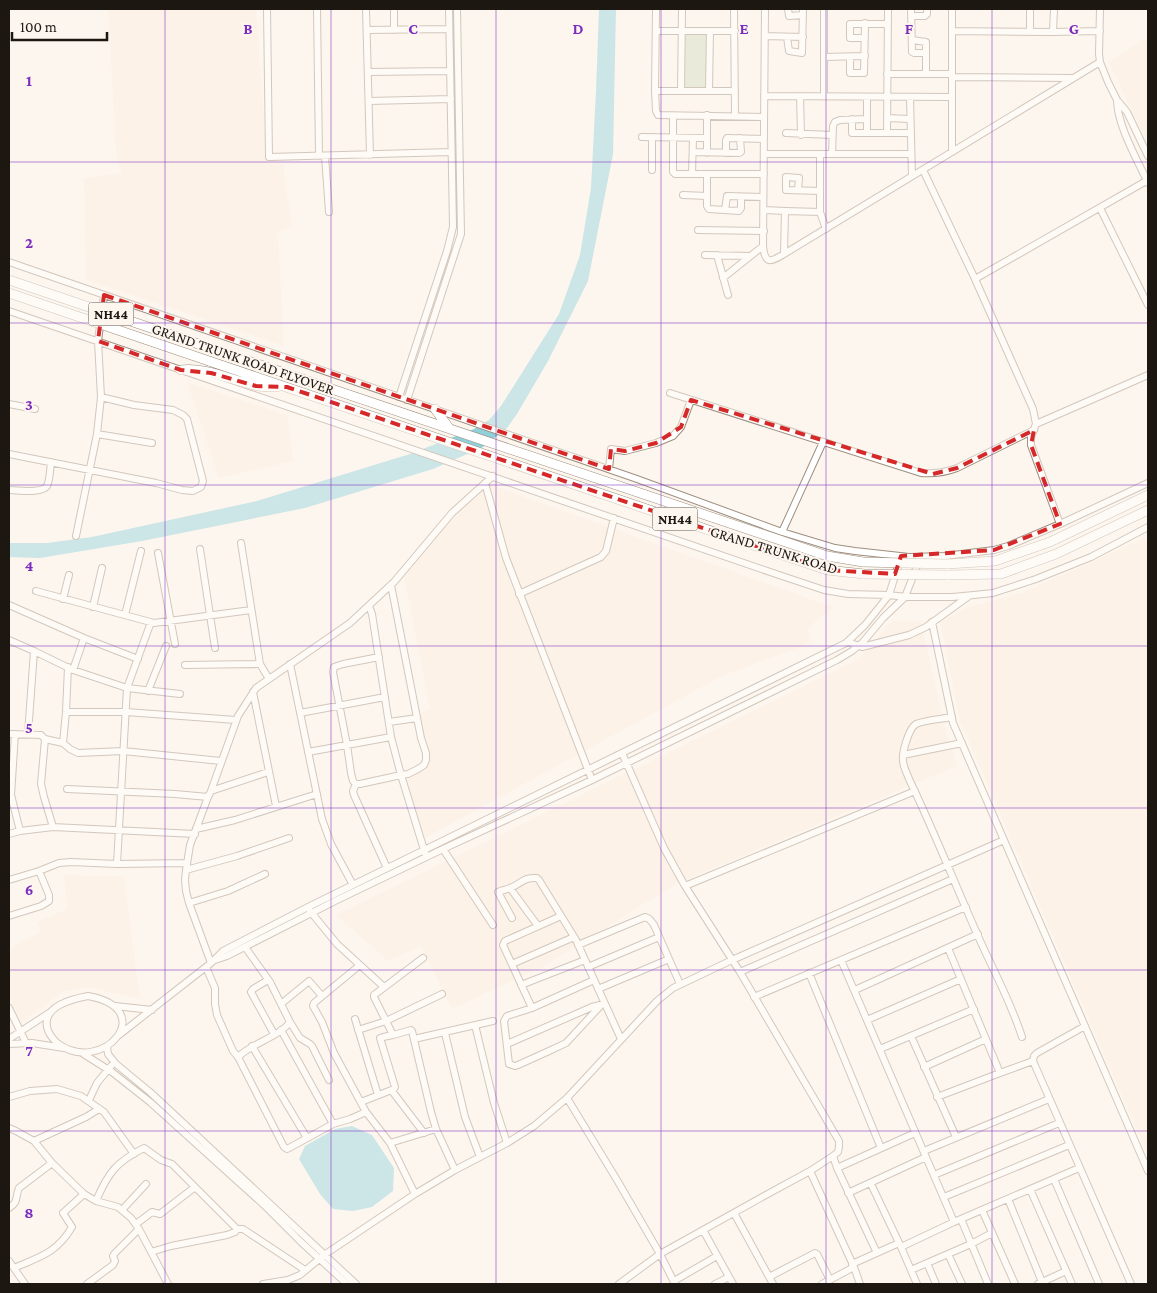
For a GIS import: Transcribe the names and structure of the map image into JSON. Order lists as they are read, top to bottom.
{
  "streets": {
    "highway": ["NH44", "GRAND TRUNK ROAD FLYOVER", "GRAND TRUNK ROAD"]
  },
  "crossings": [
    ["GRAND TRUNK ROAD FLYOVER", "GRAND TRUNK ROAD"]
  ],
  "scale_bar": "100 m",
  "grid": {
    "columns": [
      "B",
      "C",
      "D",
      "E",
      "F",
      "G"
    ],
    "rows": [
      "1",
      "2",
      "3",
      "4",
      "5",
      "6",
      "7",
      "8"
    ]
  }
}
